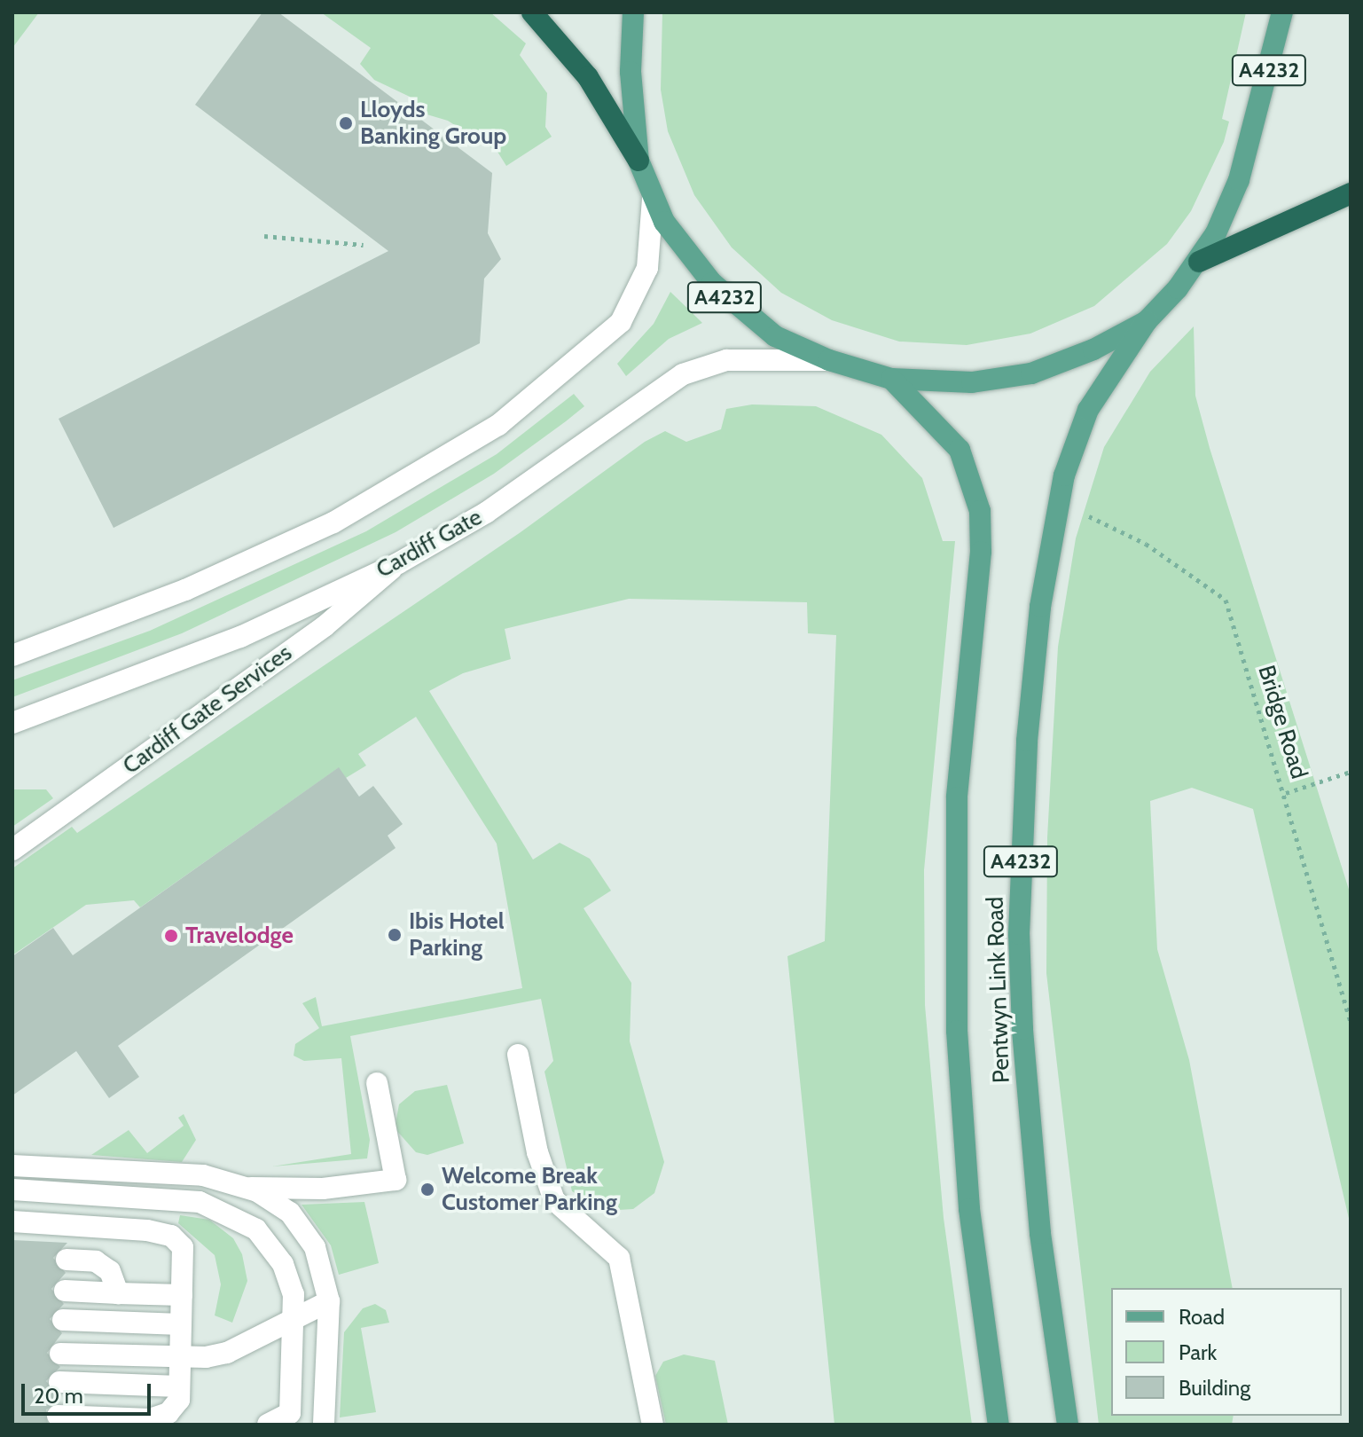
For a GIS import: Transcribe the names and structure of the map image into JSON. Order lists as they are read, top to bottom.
{
  "streets": {
    "main road": ["A4232", "Pentwyn Link Road"],
    "street": ["Cardiff Gate", "Cardiff Gate Services"],
    "path": ["Bridge Road"]
  },
  "crossings": [
    ["A4232", "Cardiff Gate"],
    ["A4232", "Pentwyn Link Road"],
    ["Cardiff Gate", "Cardiff Gate Services"]
  ],
  "places": [
    "Lloyds Banking Group",
    "Ibis Hotel Parking",
    "Travelodge",
    "Welcome Break Customer Parking"
  ],
  "legend": ["Road", "Park", "Building"],
  "scale_bar": "20 m"
}
